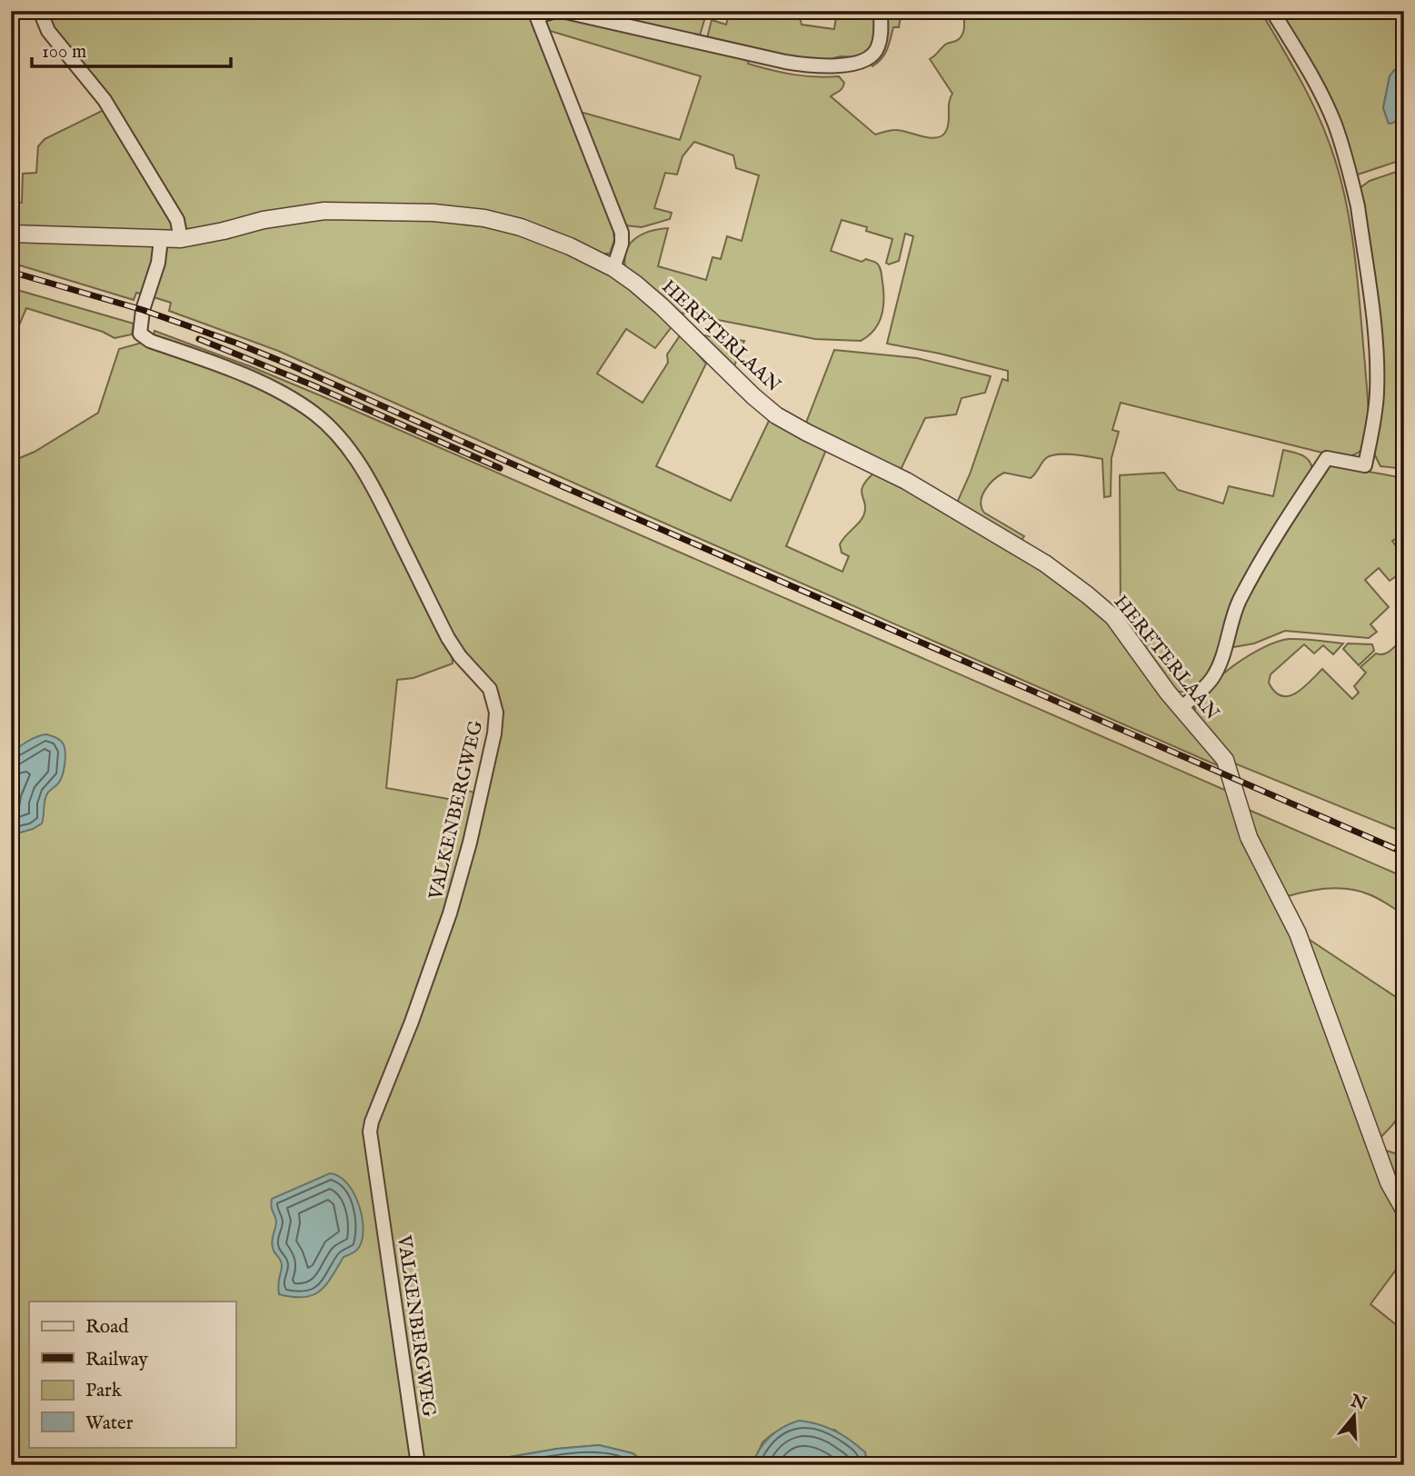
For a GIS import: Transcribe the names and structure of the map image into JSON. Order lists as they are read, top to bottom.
{
  "streets": {
    "street": ["HERFTERLAAN", "VALKENBERGWEG"]
  },
  "crossings": [
    ["HERFTERLAAN", "VALKENBERGWEG"]
  ],
  "legend": [
    "Road",
    "Railway",
    "Park",
    "Water"
  ],
  "scale_bar": "100 m",
  "north": "top"
}
